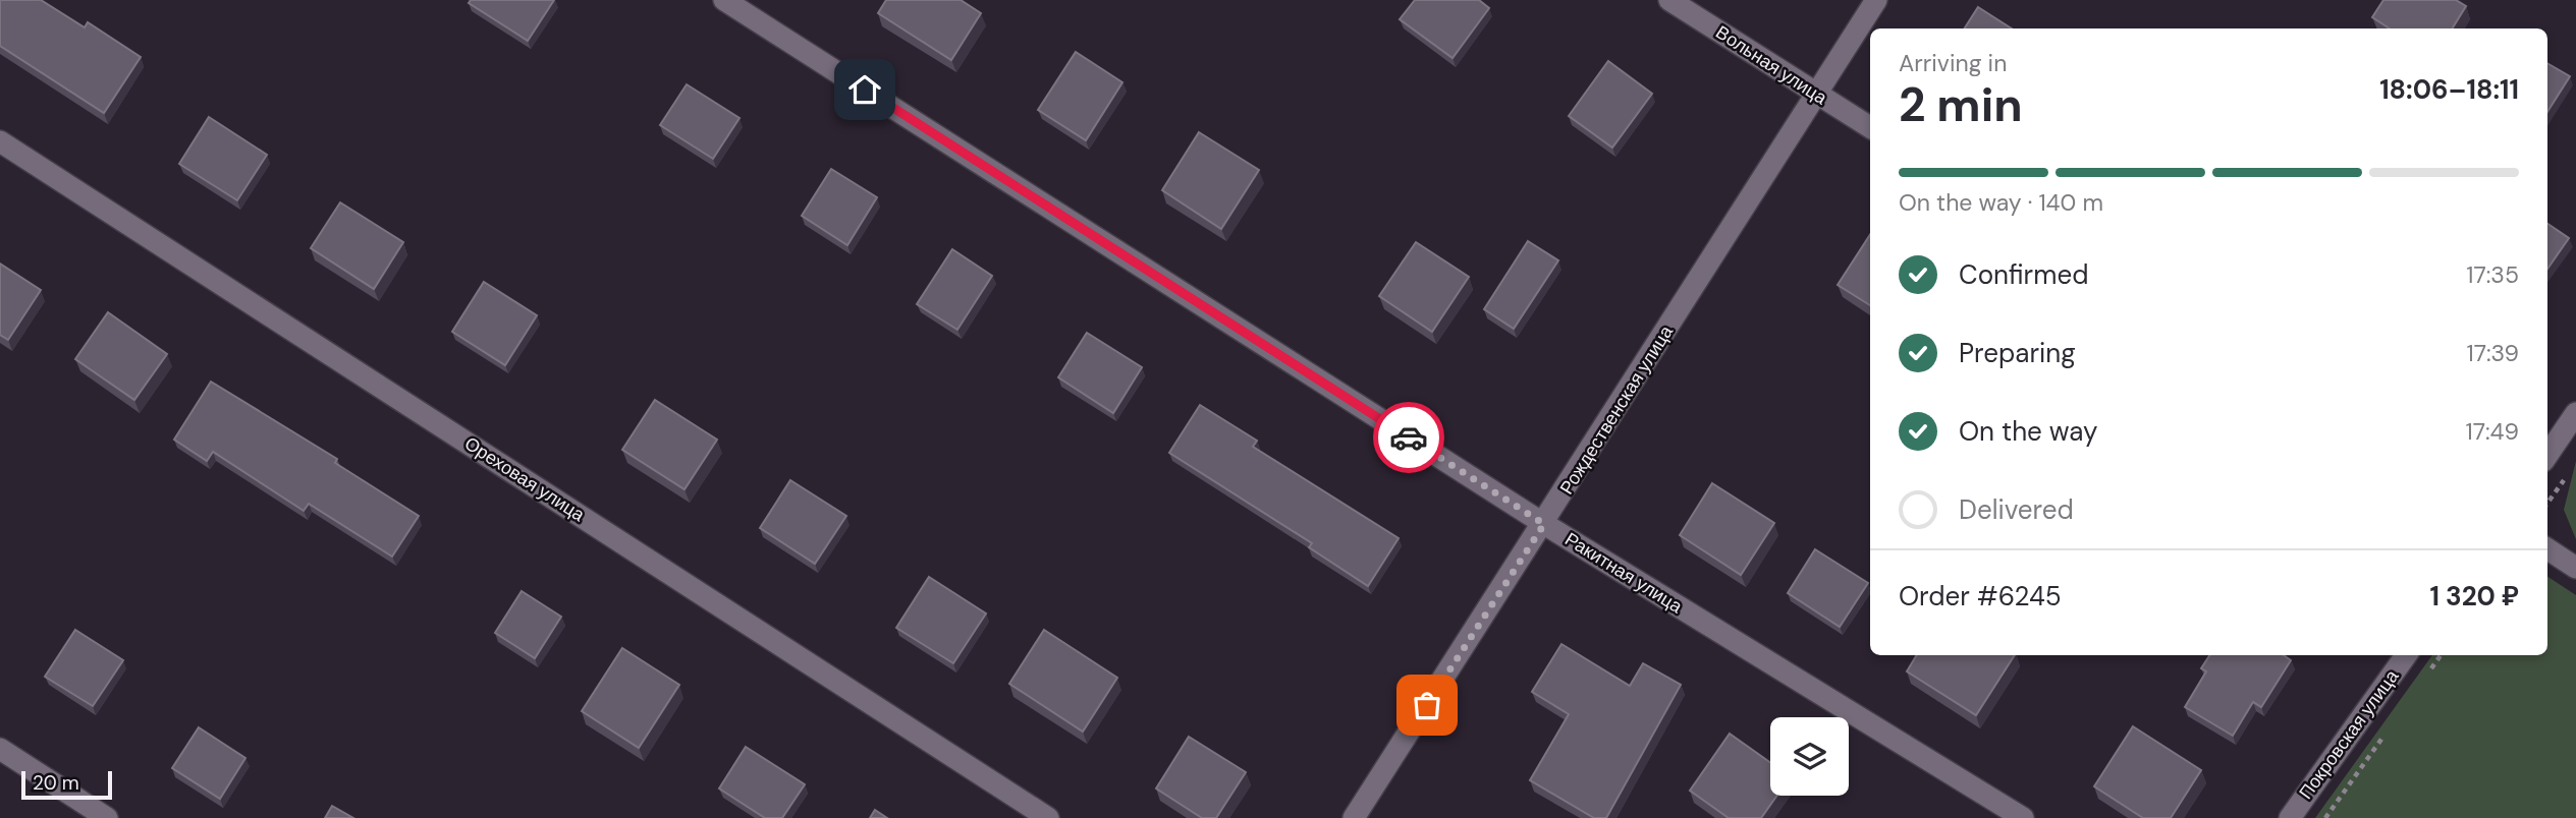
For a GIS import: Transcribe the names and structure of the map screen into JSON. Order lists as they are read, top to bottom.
{
  "streets": {
    "street": [
      "Вольная улица",
      "Рождественская улица",
      "Ореховая улица",
      "Ракитная улица",
      "Покровская улица"
    ]
  },
  "crossings": [
    ["Вольная улица", "Рождественская улица"],
    ["Рождественская улица", "Ракитная улица"]
  ],
  "scale_bar": "20 m",
  "page": {
    "heading": ["2 min", "Arriving in", "18:06–18:11"],
    "panel": ["Order #6245", "1 320 ₽"],
    "bar": "On the way · 140 m",
    "list": [
      ["Confirmed", "17:35"],
      ["Preparing", "17:39"],
      ["On the way", "17:49"],
      "Delivered"
    ],
    "scale": "20 m"
  }
}
